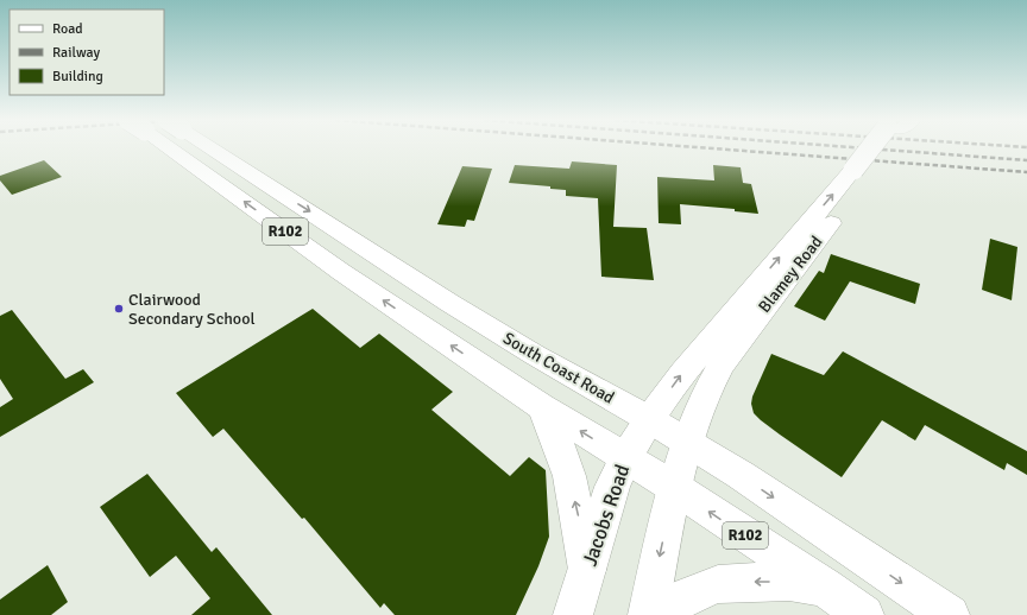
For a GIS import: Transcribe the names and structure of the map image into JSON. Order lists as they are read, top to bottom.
{
  "streets": {
    "main road": [
      "R102",
      "Blamey Road",
      "South Coast Road",
      "Jacobs Road"
    ]
  },
  "crossings": [
    ["R102", "Jacobs Road"],
    ["Blamey Road", "South Coast Road"],
    ["Blamey Road", "Jacobs Road"],
    ["South Coast Road", "Jacobs Road"]
  ],
  "places": ["Clairwood Secondary School"],
  "legend": ["Road", "Railway", "Building"]
}
